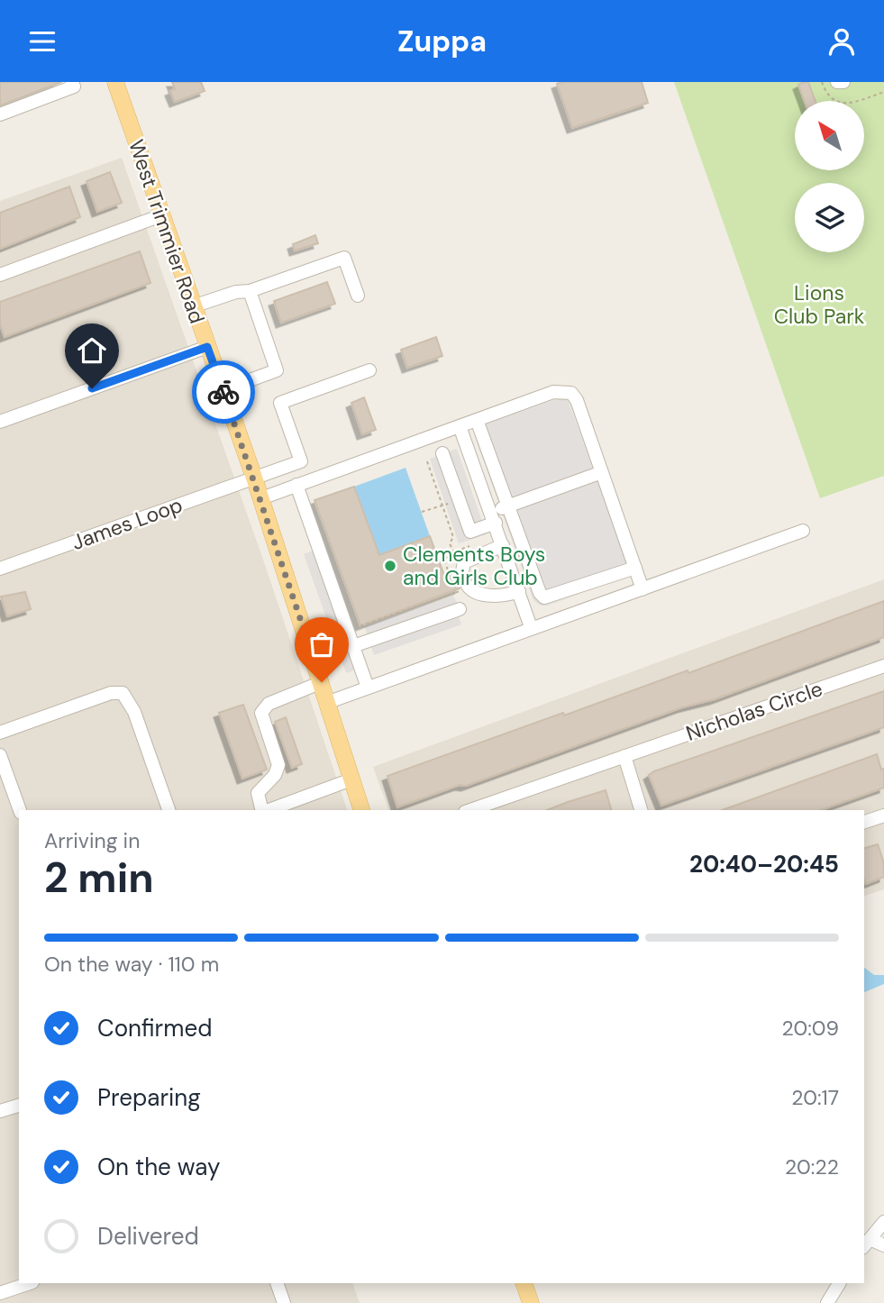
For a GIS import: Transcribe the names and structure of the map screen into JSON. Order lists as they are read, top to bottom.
{
  "streets": {
    "main road": ["West Trimmier Road"],
    "street": ["James Loop", "Nicholas Circle"]
  },
  "crossings": [
    ["West Trimmier Road", "James Loop"]
  ],
  "parks": ["Lions Club Park"],
  "places": ["Clements Boys and Girls Club"],
  "north": "top left",
  "page": {
    "header": "Zuppa",
    "heading": ["2 min", "Arriving in", "20:40–20:45"],
    "bar": "On the way · 110 m",
    "list": [
      ["Confirmed", "20:09"],
      ["Preparing", "20:17"],
      ["On the way", "20:22"],
      "Delivered"
    ]
  }
}
